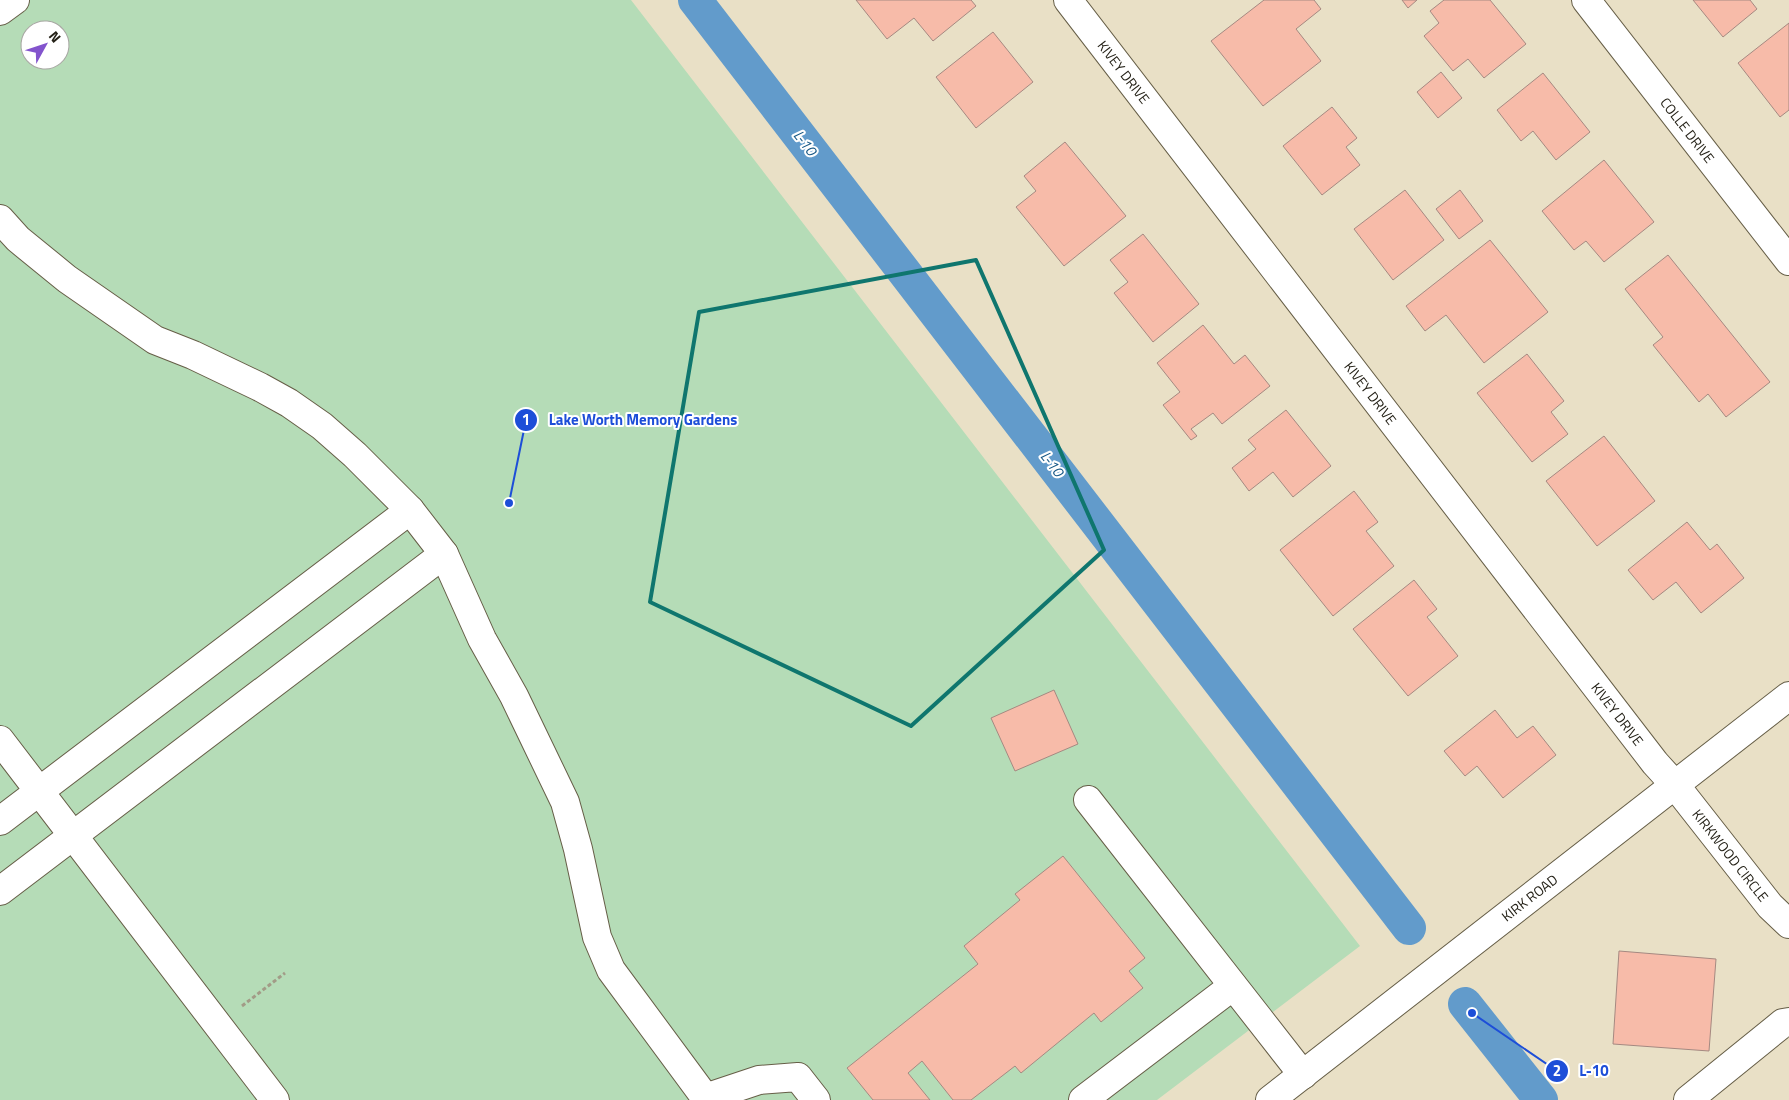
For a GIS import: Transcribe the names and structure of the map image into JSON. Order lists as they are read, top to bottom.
{
  "streets": {
    "street": [
      "KIVEY DRIVE",
      "COLLE DRIVE",
      "KIRKWOOD CIRCLE",
      "KIRK ROAD"
    ]
  },
  "crossings": [
    ["KIVEY DRIVE", "KIRKWOOD CIRCLE"],
    ["KIVEY DRIVE", "KIRK ROAD"],
    ["KIRKWOOD CIRCLE", "KIRK ROAD"]
  ],
  "water": ["L-10"],
  "places": ["Lake Worth Memory Gardens", "L-10"],
  "north": "top right"
}
